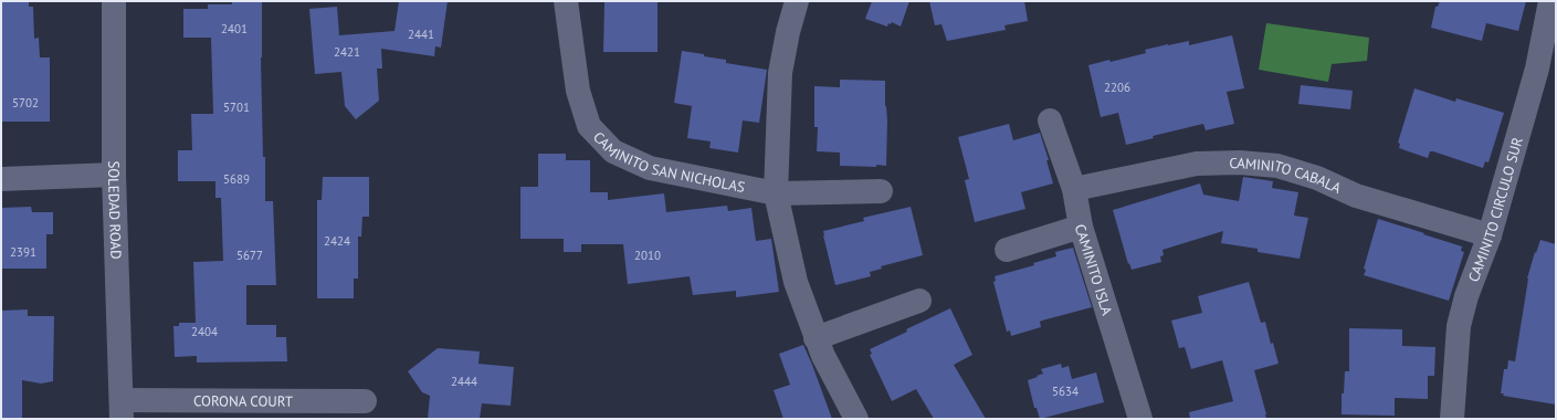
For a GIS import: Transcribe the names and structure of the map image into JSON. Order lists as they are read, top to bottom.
{
  "streets": {
    "street": [
      "CAMINITO SAN NICHOLAS",
      "CAMINITO CABALA",
      "CAMINITO CIRCULO SUR",
      "SOLEDAD ROAD",
      "CAMINITO ISLA",
      "CORONA COURT"
    ]
  },
  "crossings": [
    ["CAMINITO CABALA", "CAMINITO CIRCULO SUR"],
    ["CAMINITO CABALA", "CAMINITO ISLA"],
    ["SOLEDAD ROAD", "CORONA COURT"]
  ],
  "house_numbers": [
    "2401",
    "2441",
    "2421",
    "2206",
    "5702",
    "5701",
    "5689",
    "2424",
    "2391",
    "5677",
    "2010",
    "2404",
    "2444",
    "5634"
  ]
}
